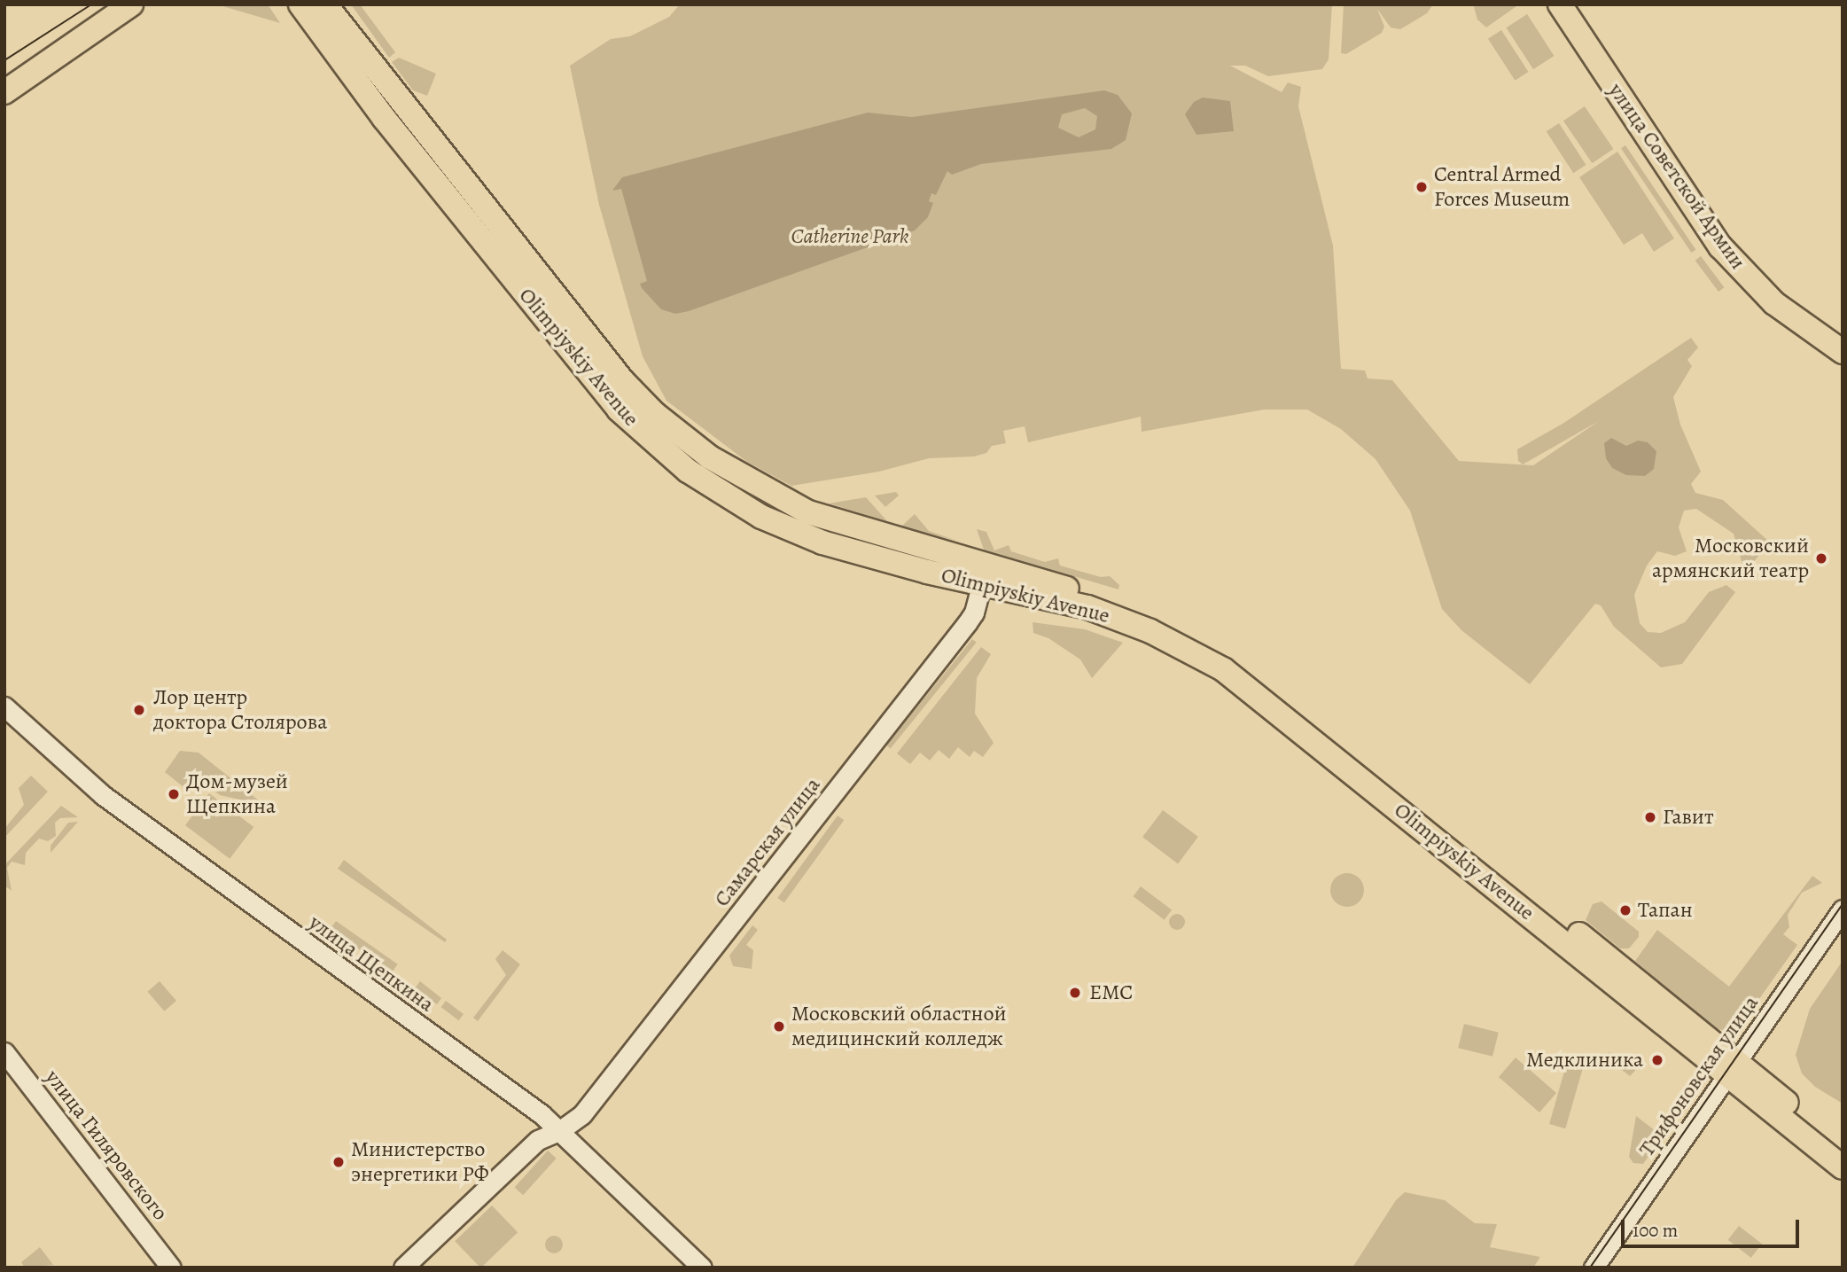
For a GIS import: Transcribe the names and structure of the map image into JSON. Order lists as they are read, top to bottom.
{
  "streets": {
    "main road": ["улица Советской Армии", "Olimpiyskiy Avenue"],
    "street": [
      "Самарская улица",
      "улица Щепкина",
      "Трифоновская улица",
      "улица Гиляровского"
    ]
  },
  "crossings": [
    ["Olimpiyskiy Avenue", "Самарская улица"],
    ["Olimpiyskiy Avenue", "Трифоновская улица"],
    ["Самарская улица", "улица Щепкина"]
  ],
  "parks": ["Catherine Park"],
  "places": [
    "Central Armed Forces Museum",
    "Московский армянский театр",
    "Лор центр доктора Столярова",
    "Дом-музей Щепкина",
    "Гавит",
    "Тапан",
    "EMC",
    "Московский областной медицинский колледж",
    "Медклиника",
    "Министерство энергетики РФ"
  ],
  "scale_bar": "100 m"
}
